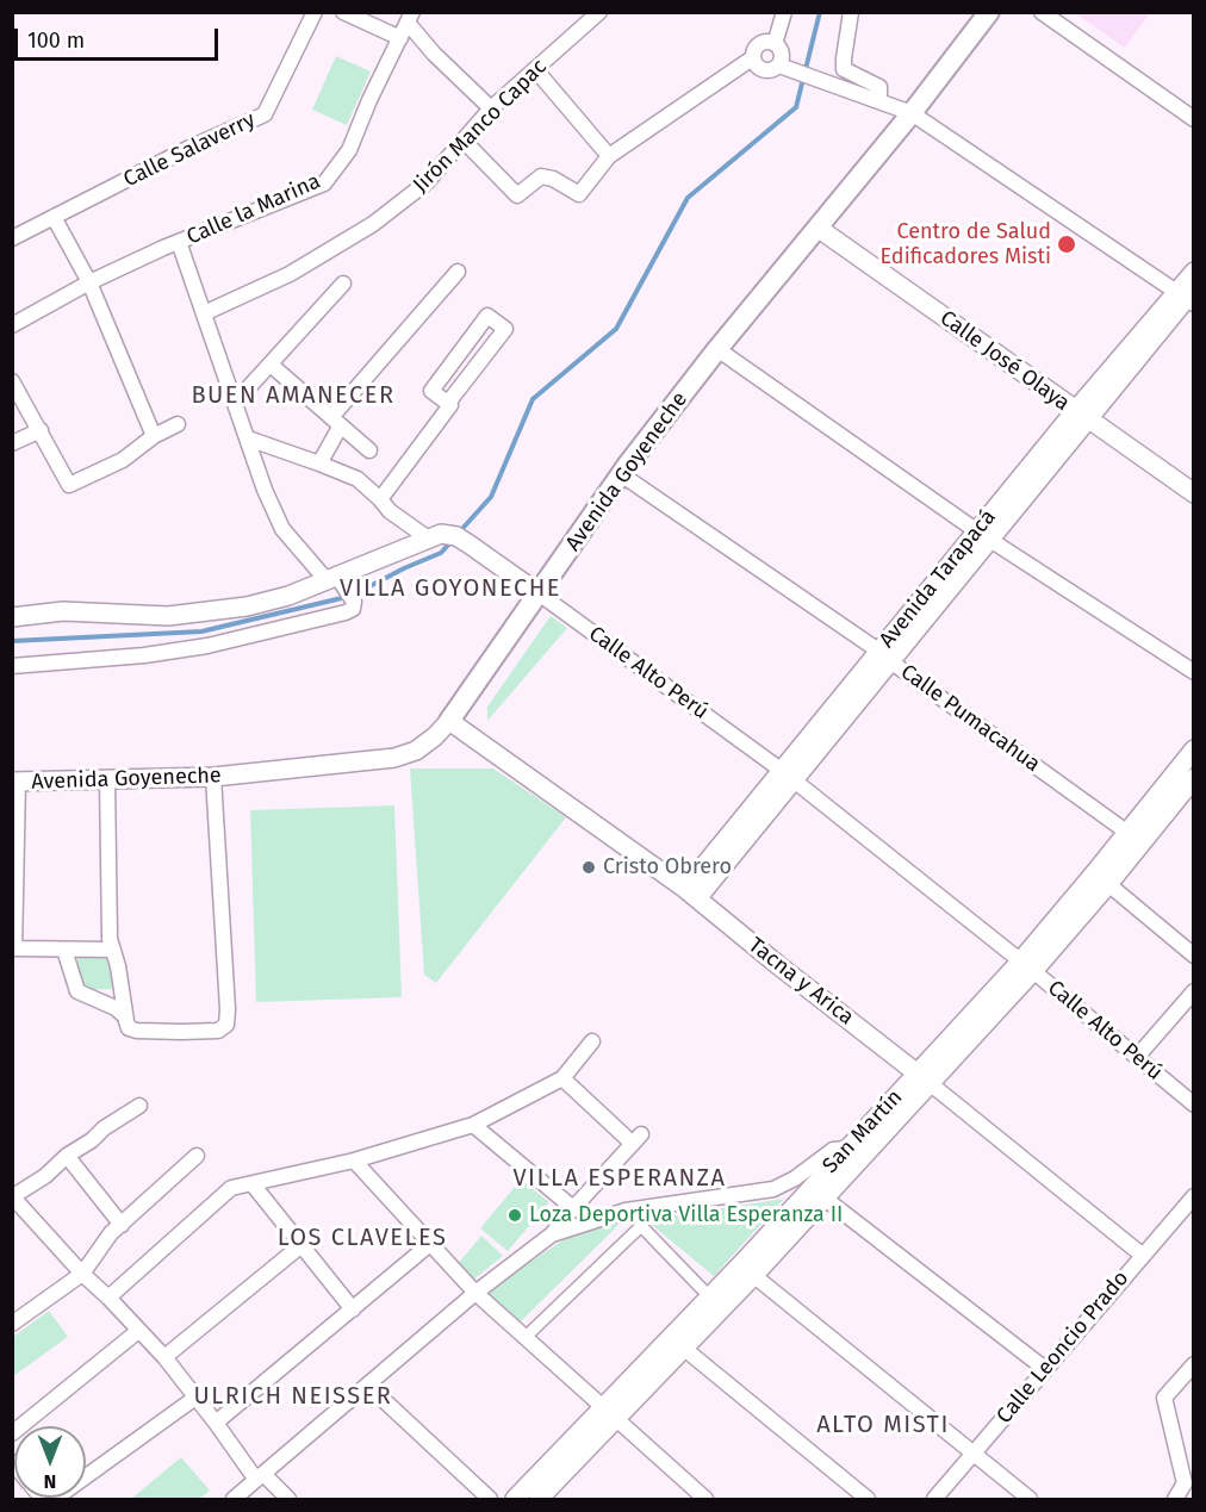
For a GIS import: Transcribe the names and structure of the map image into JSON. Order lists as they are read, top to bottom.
{
  "streets": {
    "main road": ["Avenida Goyeneche"],
    "street": [
      "Jirón Manco Capac",
      "Calle Salaverry",
      "Calle la Marina",
      "Calle José Olaya",
      "Avenida Tarapacá",
      "Calle Alto Perú",
      "Calle Pumacahua",
      "Tacna y Arica",
      "San Martín",
      "Calle Leoncio Prado"
    ]
  },
  "crossings": [
    ["Calle José Olaya", "Avenida Goyeneche"],
    ["Calle José Olaya", "Avenida Tarapacá"],
    ["Avenida Goyeneche", "Calle Alto Perú"],
    ["Avenida Goyeneche", "Calle Pumacahua"],
    ["Avenida Goyeneche", "Tacna y Arica"],
    ["Avenida Tarapacá", "Calle Alto Perú"],
    ["Avenida Tarapacá", "Calle Pumacahua"],
    ["Avenida Tarapacá", "Tacna y Arica"],
    ["Calle Alto Perú", "San Martín"],
    ["Calle Pumacahua", "San Martín"],
    ["Tacna y Arica", "San Martín"],
    ["Tacna y Arica", "Calle Leoncio Prado"]
  ],
  "districts": [
    "BUEN AMANECER",
    "VILLA GOYONECHE",
    "VILLA ESPERANZA",
    "LOS CLAVELES",
    "ULRICH NEISSER",
    "ALTO MISTI"
  ],
  "places": ["Centro de Salud Edificadores Misti", "Cristo Obrero", "Loza Deportiva Villa Esperanza II"],
  "scale_bar": "100 m",
  "north": "bottom"
}
